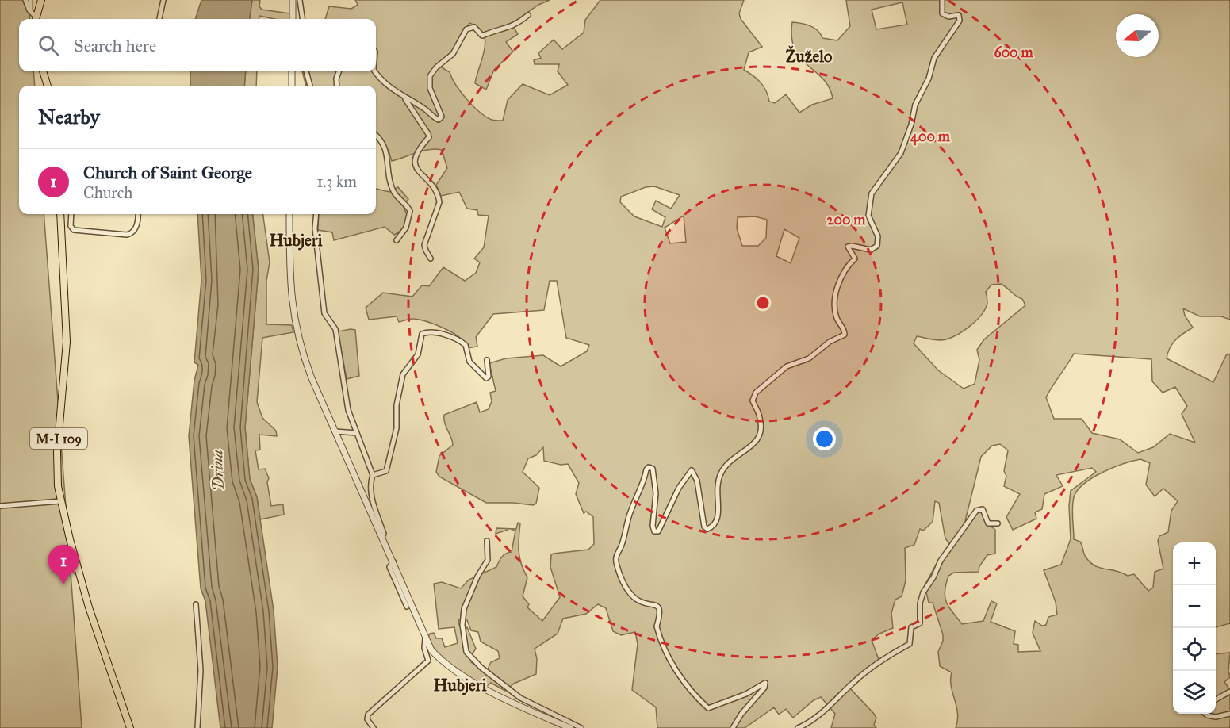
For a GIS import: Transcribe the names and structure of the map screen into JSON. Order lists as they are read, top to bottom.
{
  "streets": {
    "main road": ["M-I 109"]
  },
  "districts": ["Žuželo", "Hubjeri", "Hubjeri"],
  "water": ["Drina"],
  "north": "left",
  "page": {
    "search": "Search here",
    "heading": "Nearby",
    "list": [
      {
        "mark": "1",
        "name": "Church of Saint George",
        "note": "Church",
        "value": "1.3 km"
      }
    ],
    "map_buttons": ["+", "−"],
    "pins": "1"
  },
  "rings": ["600 m", "400 m", "200 m"]
}
